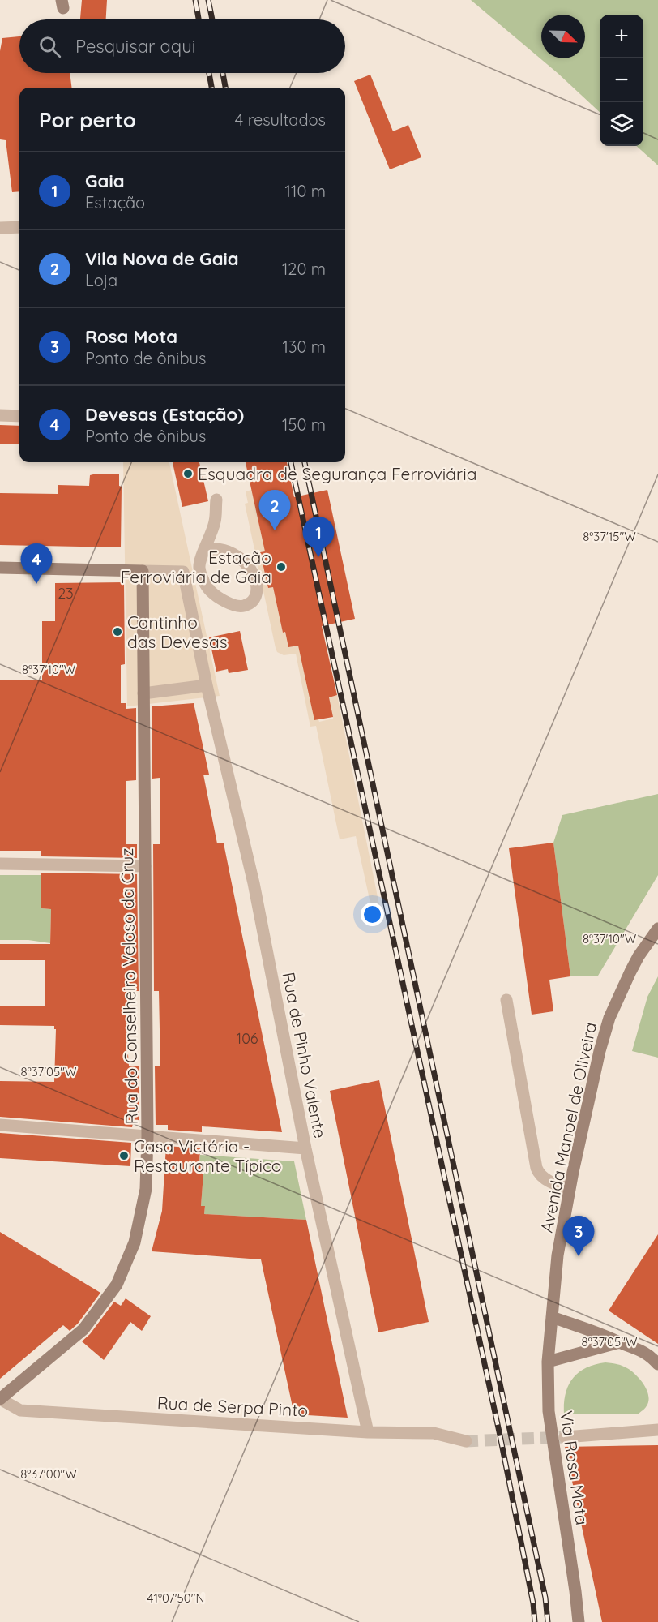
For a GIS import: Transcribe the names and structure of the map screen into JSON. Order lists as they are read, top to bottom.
{
  "streets": {
    "main road": ["Rua do Conselheiro Veloso da Cruz", "Avenida Manoel de Oliveira", "Via Rosa Mota"],
    "street": ["Rua de Pinho Valente", "Rua de Serpa Pinto"]
  },
  "crossings": [
    ["Rua do Conselheiro Veloso da Cruz", "Rua de Serpa Pinto"],
    ["Rua de Pinho Valente", "Rua de Serpa Pinto"],
    ["Avenida Manoel de Oliveira", "Via Rosa Mota"]
  ],
  "places": [
    "Esquadra de Segurança Ferroviária",
    "Estação Ferroviária de Gaia",
    "Cantinho das Devesas",
    "Casa Victória - Restaurante Típico"
  ],
  "house_numbers": ["23", "106"],
  "north": "bottom right",
  "page": {
    "map_buttons": ["+", "−"],
    "search": "Pesquisar aqui",
    "heading": ["Por perto", "4 resultados"],
    "list": [
      {
        "mark": "1",
        "name": "Gaia",
        "note": "Estação",
        "value": "110 m"
      },
      {
        "mark": "2",
        "name": "Vila Nova de Gaia",
        "note": "Loja",
        "value": "120 m"
      },
      {
        "mark": "3",
        "name": "Rosa Mota",
        "note": "Ponto de ônibus",
        "value": "130 m"
      },
      {
        "mark": "4",
        "name": "Devesas (Estação)",
        "note": "Ponto de ônibus",
        "value": "150 m"
      }
    ],
    "pins": [
      "2",
      "1",
      "4",
      "3"
    ]
  },
  "coordinates": [
    "8°37'15\"W",
    "8°37'10\"W",
    "8°37'05\"W",
    "8°37'00\"W",
    "41°07'50\"N"
  ]
}
